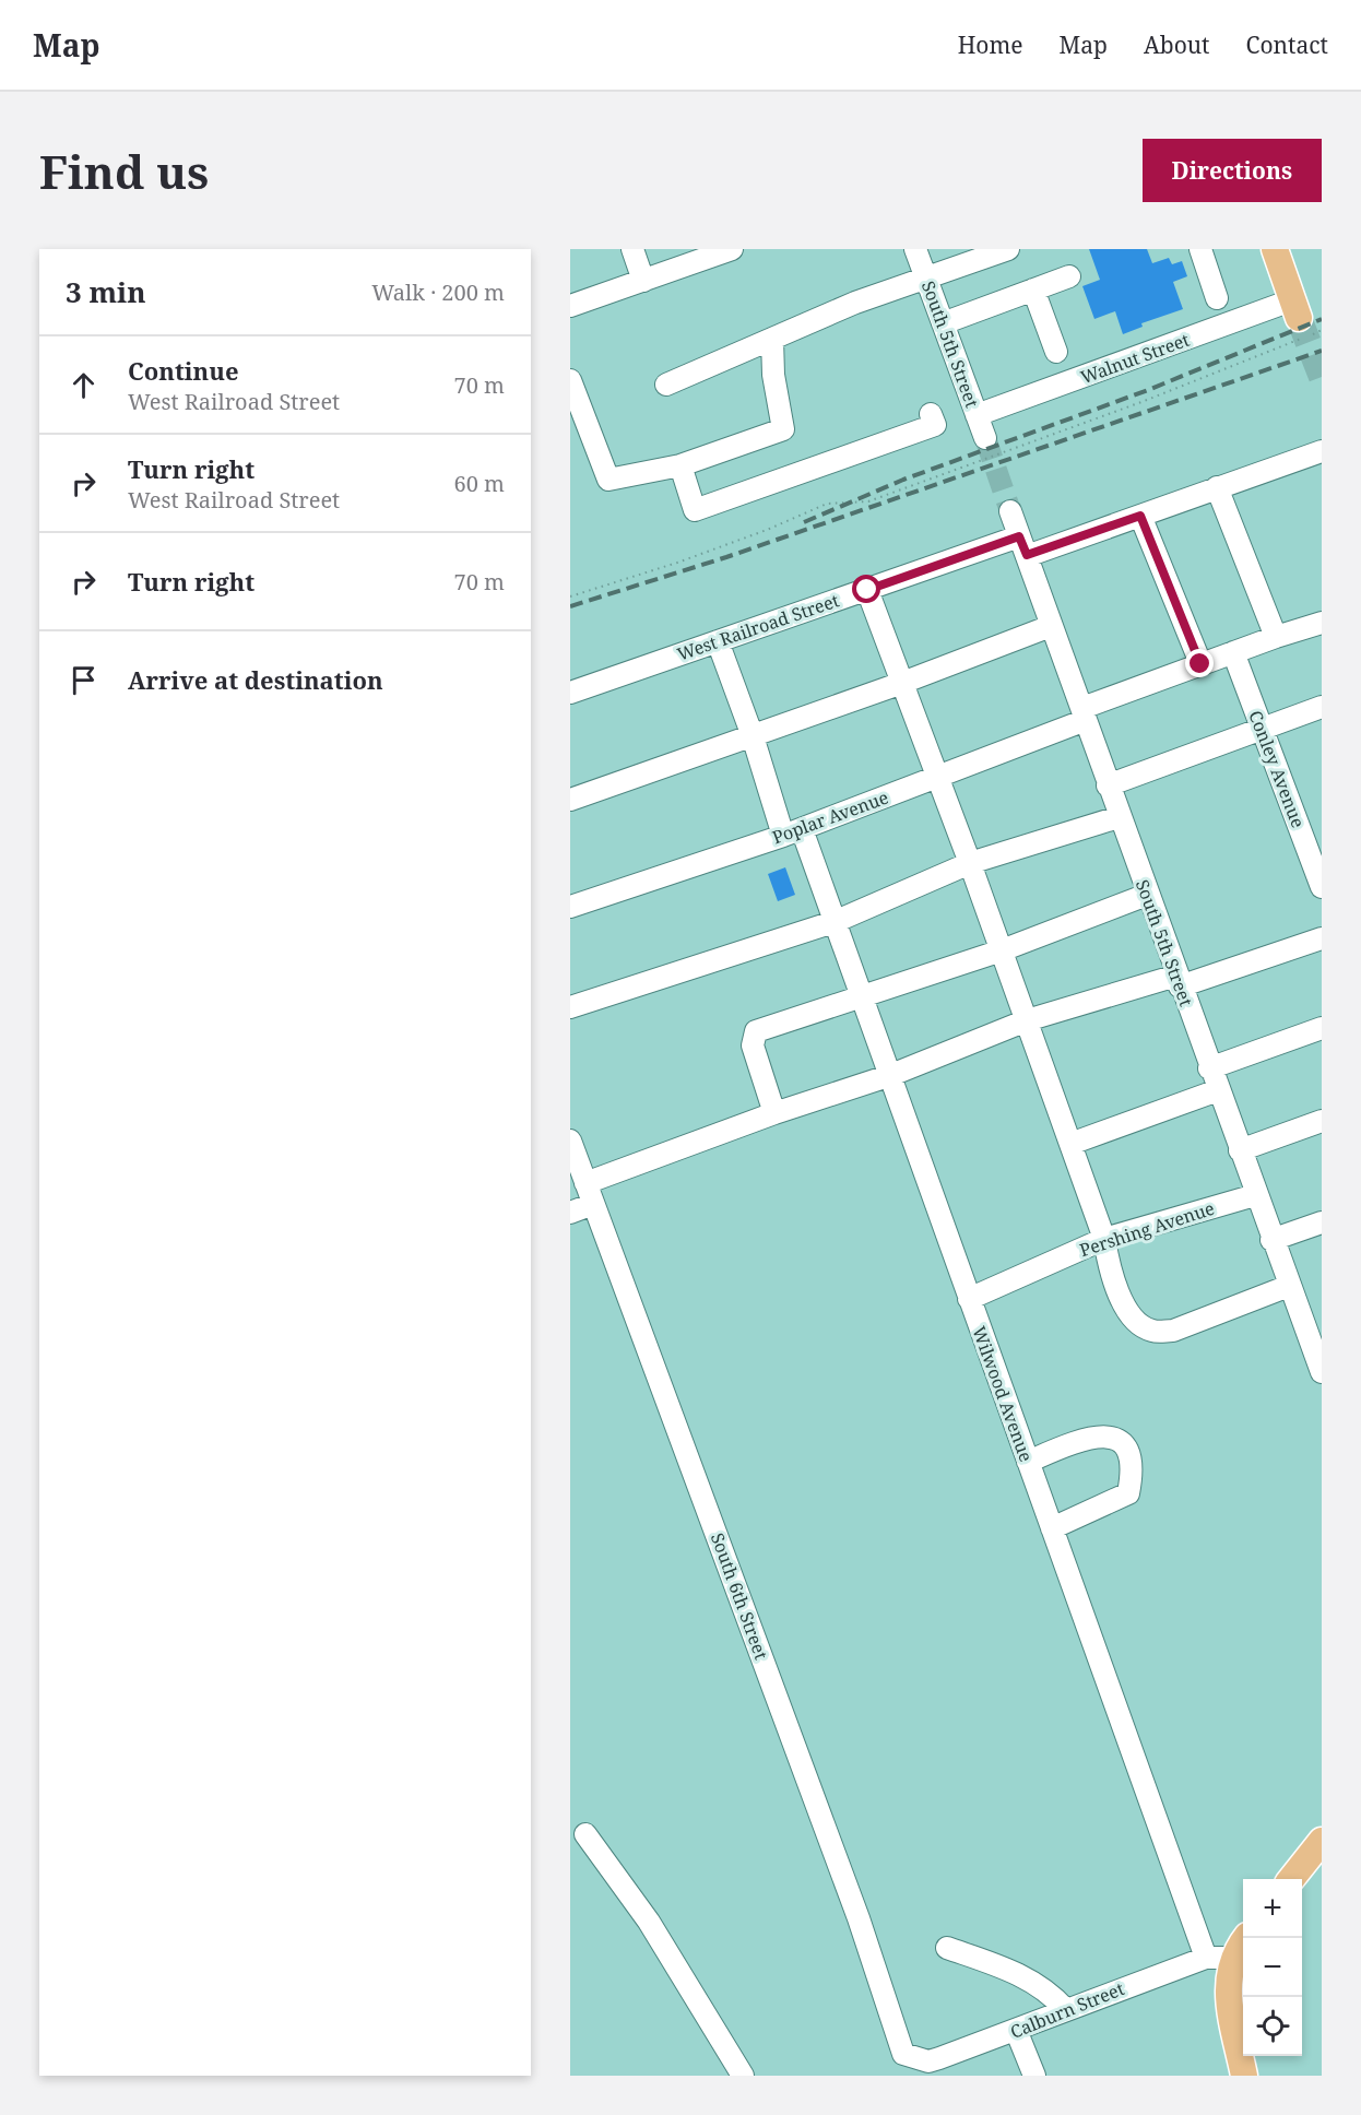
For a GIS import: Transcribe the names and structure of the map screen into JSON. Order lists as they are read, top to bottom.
{
  "streets": {
    "street": [
      "South 5th Street",
      "Walnut Street",
      "West Railroad Street",
      "Conley Avenue",
      "Poplar Avenue",
      "Pershing Avenue",
      "Wilwood Avenue",
      "South 6th Street",
      "Calburn Street"
    ]
  },
  "crossings": [
    ["South 5th Street", "Walnut Street"],
    ["South 5th Street", "West Railroad Street"],
    ["South 5th Street", "Poplar Avenue"],
    ["South 5th Street", "Pershing Avenue"],
    ["West Railroad Street", "Wilwood Avenue"],
    ["Conley Avenue", "Poplar Avenue"],
    ["Poplar Avenue", "Wilwood Avenue"],
    ["Pershing Avenue", "Wilwood Avenue"],
    ["Wilwood Avenue", "Calburn Street"],
    ["South 6th Street", "Calburn Street"]
  ],
  "page": {
    "header": "Map",
    "nav": [
      "Home",
      "Map",
      "About",
      "Contact"
    ],
    "buttons": "Directions",
    "title": "Find us",
    "heading": ["3 min", "Walk · 200 m"],
    "list": [
      ["Continue", "West Railroad Street", "70 m"],
      ["Turn right", "West Railroad Street", "60 m"],
      ["Turn right", "70 m"],
      "Arrive at destination"
    ],
    "map_buttons": ["+", "−"]
  }
}
